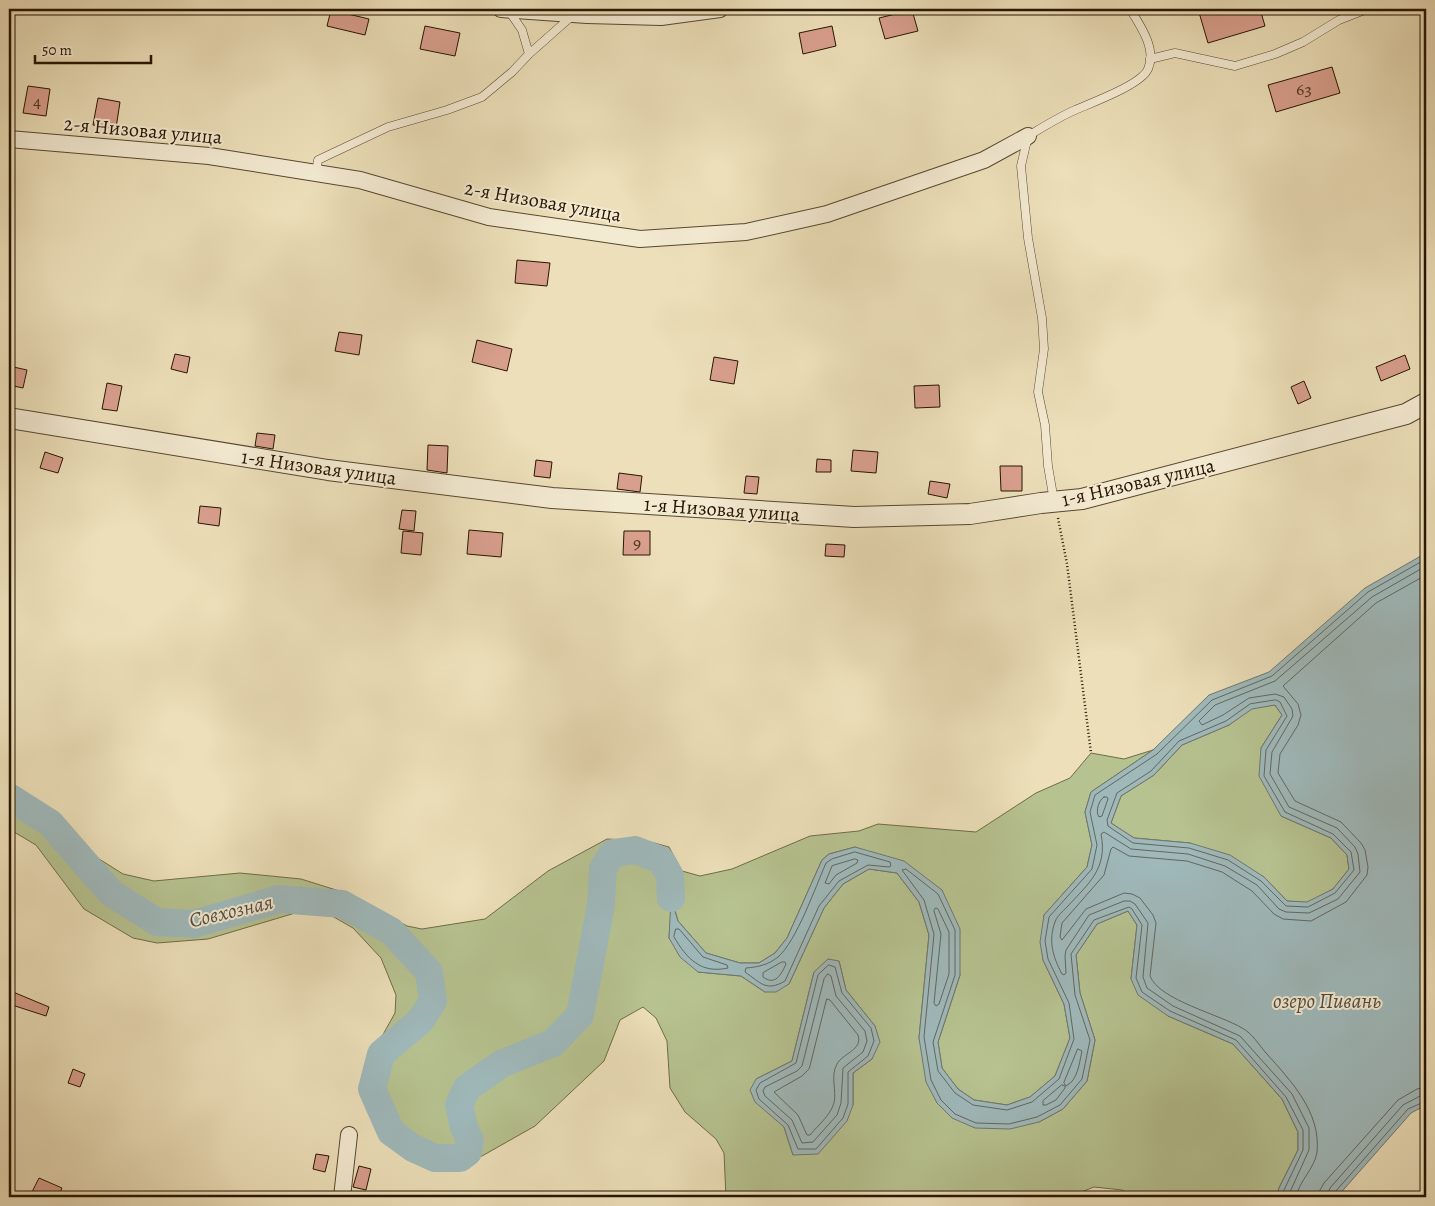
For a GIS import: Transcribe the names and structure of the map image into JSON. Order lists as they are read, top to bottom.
{
  "streets": {
    "street": ["2-я Низовая улица", "1-я Низовая улица"]
  },
  "water": ["Совхозная", "озеро Пивань"],
  "house_numbers": ["63", "4", "9"],
  "scale_bar": "50 m"
}
